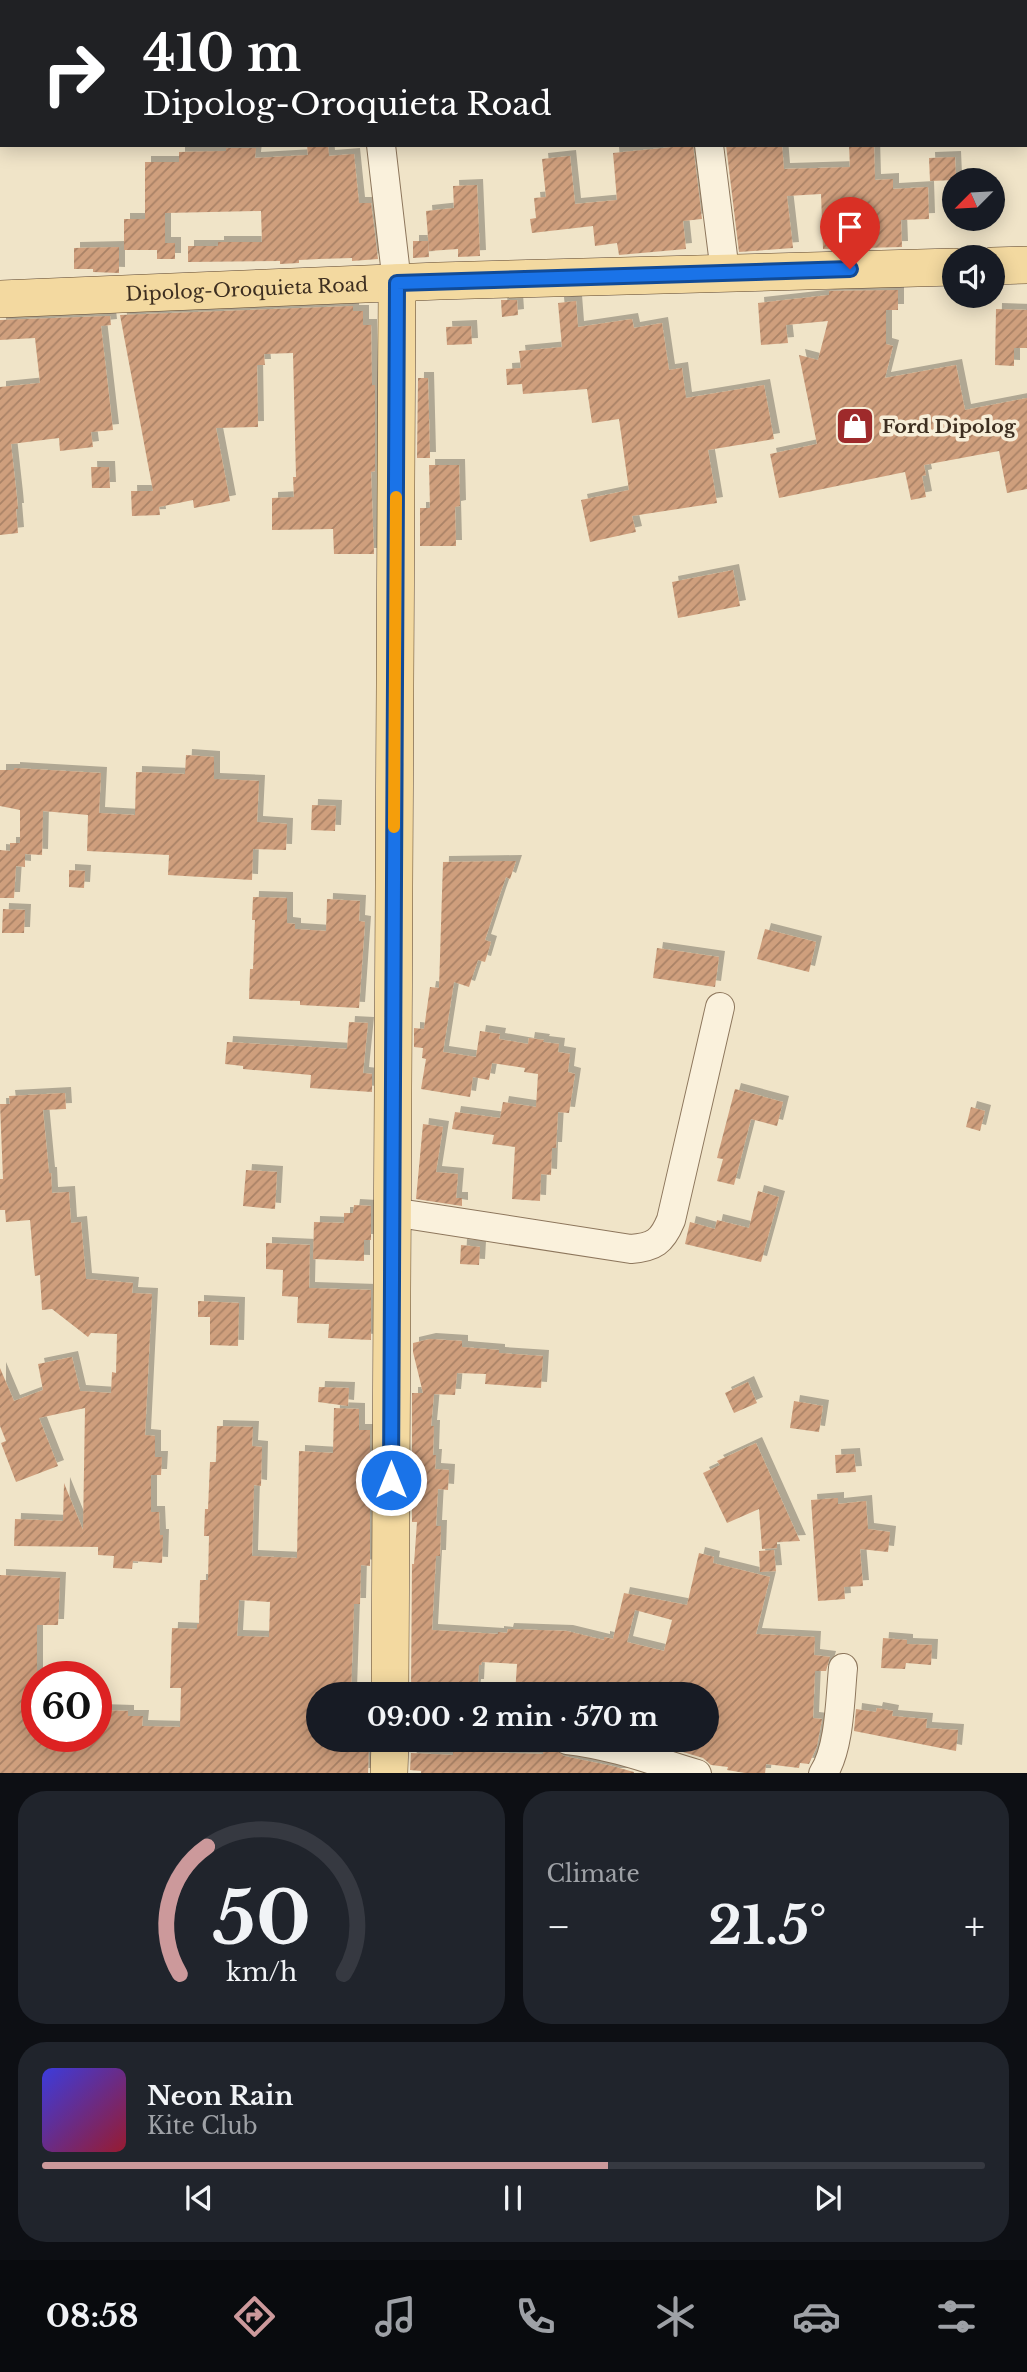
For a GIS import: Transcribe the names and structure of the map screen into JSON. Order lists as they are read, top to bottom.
{
  "streets": {
    "main road": ["Dipolog-Oroquieta Road"]
  },
  "places": {
    "shop": ["Ford Dipolog"]
  },
  "north": "bottom left",
  "page": {
    "turn": ["410 m", "Dipolog-Oroquieta Road"],
    "limit": "60",
    "trip": "09:00 · 2 min · 570 m",
    "tile": "Climate",
    "heat": ["−", "21.5°", "+"],
    "song": ["Neon Rain", "Kite Club"],
    "tabs": "08:58",
    "gauge": ["50", "km/h"]
  }
}
